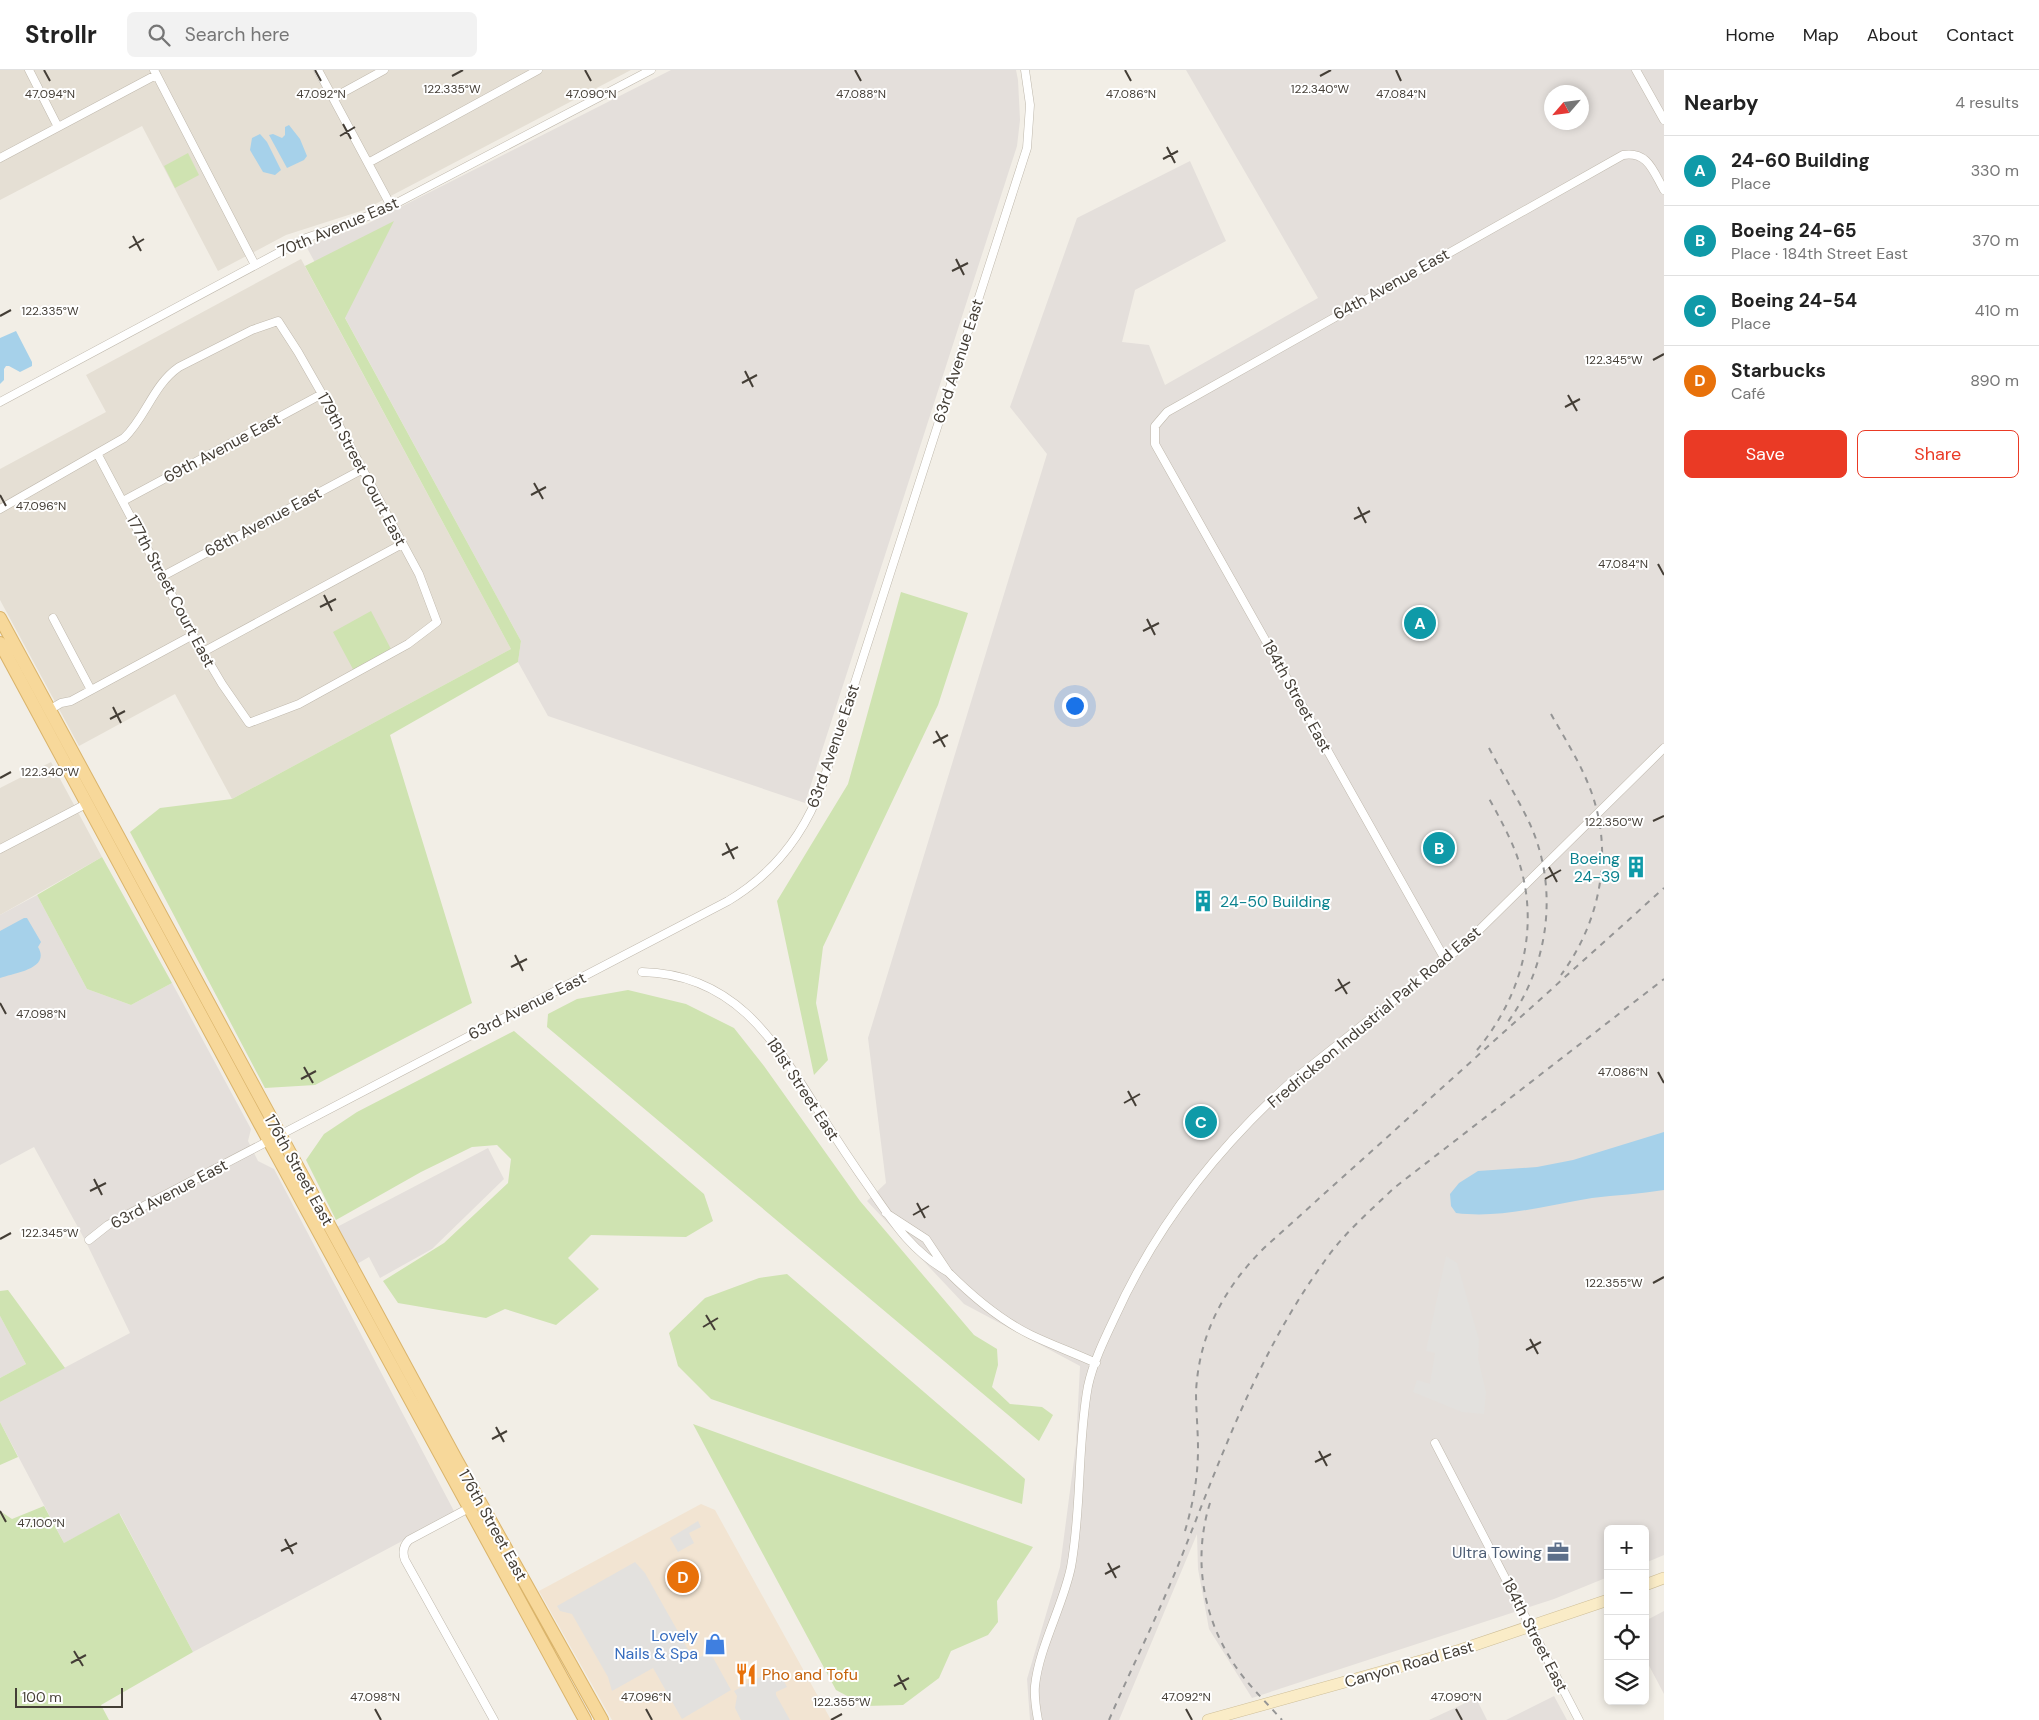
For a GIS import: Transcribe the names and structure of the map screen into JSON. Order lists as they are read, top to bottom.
{
  "streets": {
    "main road": ["176th Street East", "Canyon Road East"],
    "street": [
      "70th Avenue East",
      "64th Avenue East",
      "63rd Avenue East",
      "69th Avenue East",
      "179th Street Court East",
      "68th Avenue East",
      "177th Street Court East",
      "184th Street East",
      "Fredrickson Industrial Park Road East",
      "181st Street East"
    ]
  },
  "crossings": [
    ["64th Avenue East", "184th Street East"],
    ["63rd Avenue East", "176th Street East"],
    ["69th Avenue East", "179th Street Court East"],
    ["69th Avenue East", "177th Street Court East"],
    ["179th Street Court East", "68th Avenue East"],
    ["179th Street Court East", "177th Street Court East"],
    ["68th Avenue East", "177th Street Court East"],
    ["184th Street East", "Fredrickson Industrial Park Road East"],
    ["184th Street East", "Canyon Road East"],
    ["Fredrickson Industrial Park Road East", "181st Street East"]
  ],
  "places": {
    "building": ["Boeing 24-39", "24-50 Building"],
    "office": ["Ultra Towing"],
    "shop": ["Lovely Nails & Spa"],
    "restaurant": ["Pho and Tofu"]
  },
  "scale_bar": "100 m",
  "north": "bottom left",
  "page": {
    "header": "Strollr",
    "search": "Search here",
    "nav": [
      "Home",
      "Map",
      "About",
      "Contact"
    ],
    "heading": ["Nearby", "4 results"],
    "list": [
      {
        "mark": "A",
        "name": "24-60 Building",
        "note": "Place",
        "value": "330 m"
      },
      {
        "mark": "B",
        "name": "Boeing 24-65",
        "note": "Place · 184th Street East",
        "value": "370 m"
      },
      {
        "mark": "C",
        "name": "Boeing 24-54",
        "note": "Place",
        "value": "410 m"
      },
      {
        "mark": "D",
        "name": "Starbucks",
        "note": "Café",
        "value": "890 m"
      }
    ],
    "buttons": ["Save", "Share"],
    "pins": [
      "A",
      "B",
      "C",
      "D"
    ],
    "map_buttons": ["+", "−"],
    "scale": "100 m"
  },
  "coordinates": [
    "122.335°W",
    "122.340°W",
    "47.094°N",
    "47.092°N",
    "47.090°N",
    "47.088°N",
    "47.086°N",
    "47.084°N",
    "122.345°W",
    "47.096°N",
    "122.350°W",
    "47.098°N",
    "122.355°W",
    "47.100°N"
  ]
}
